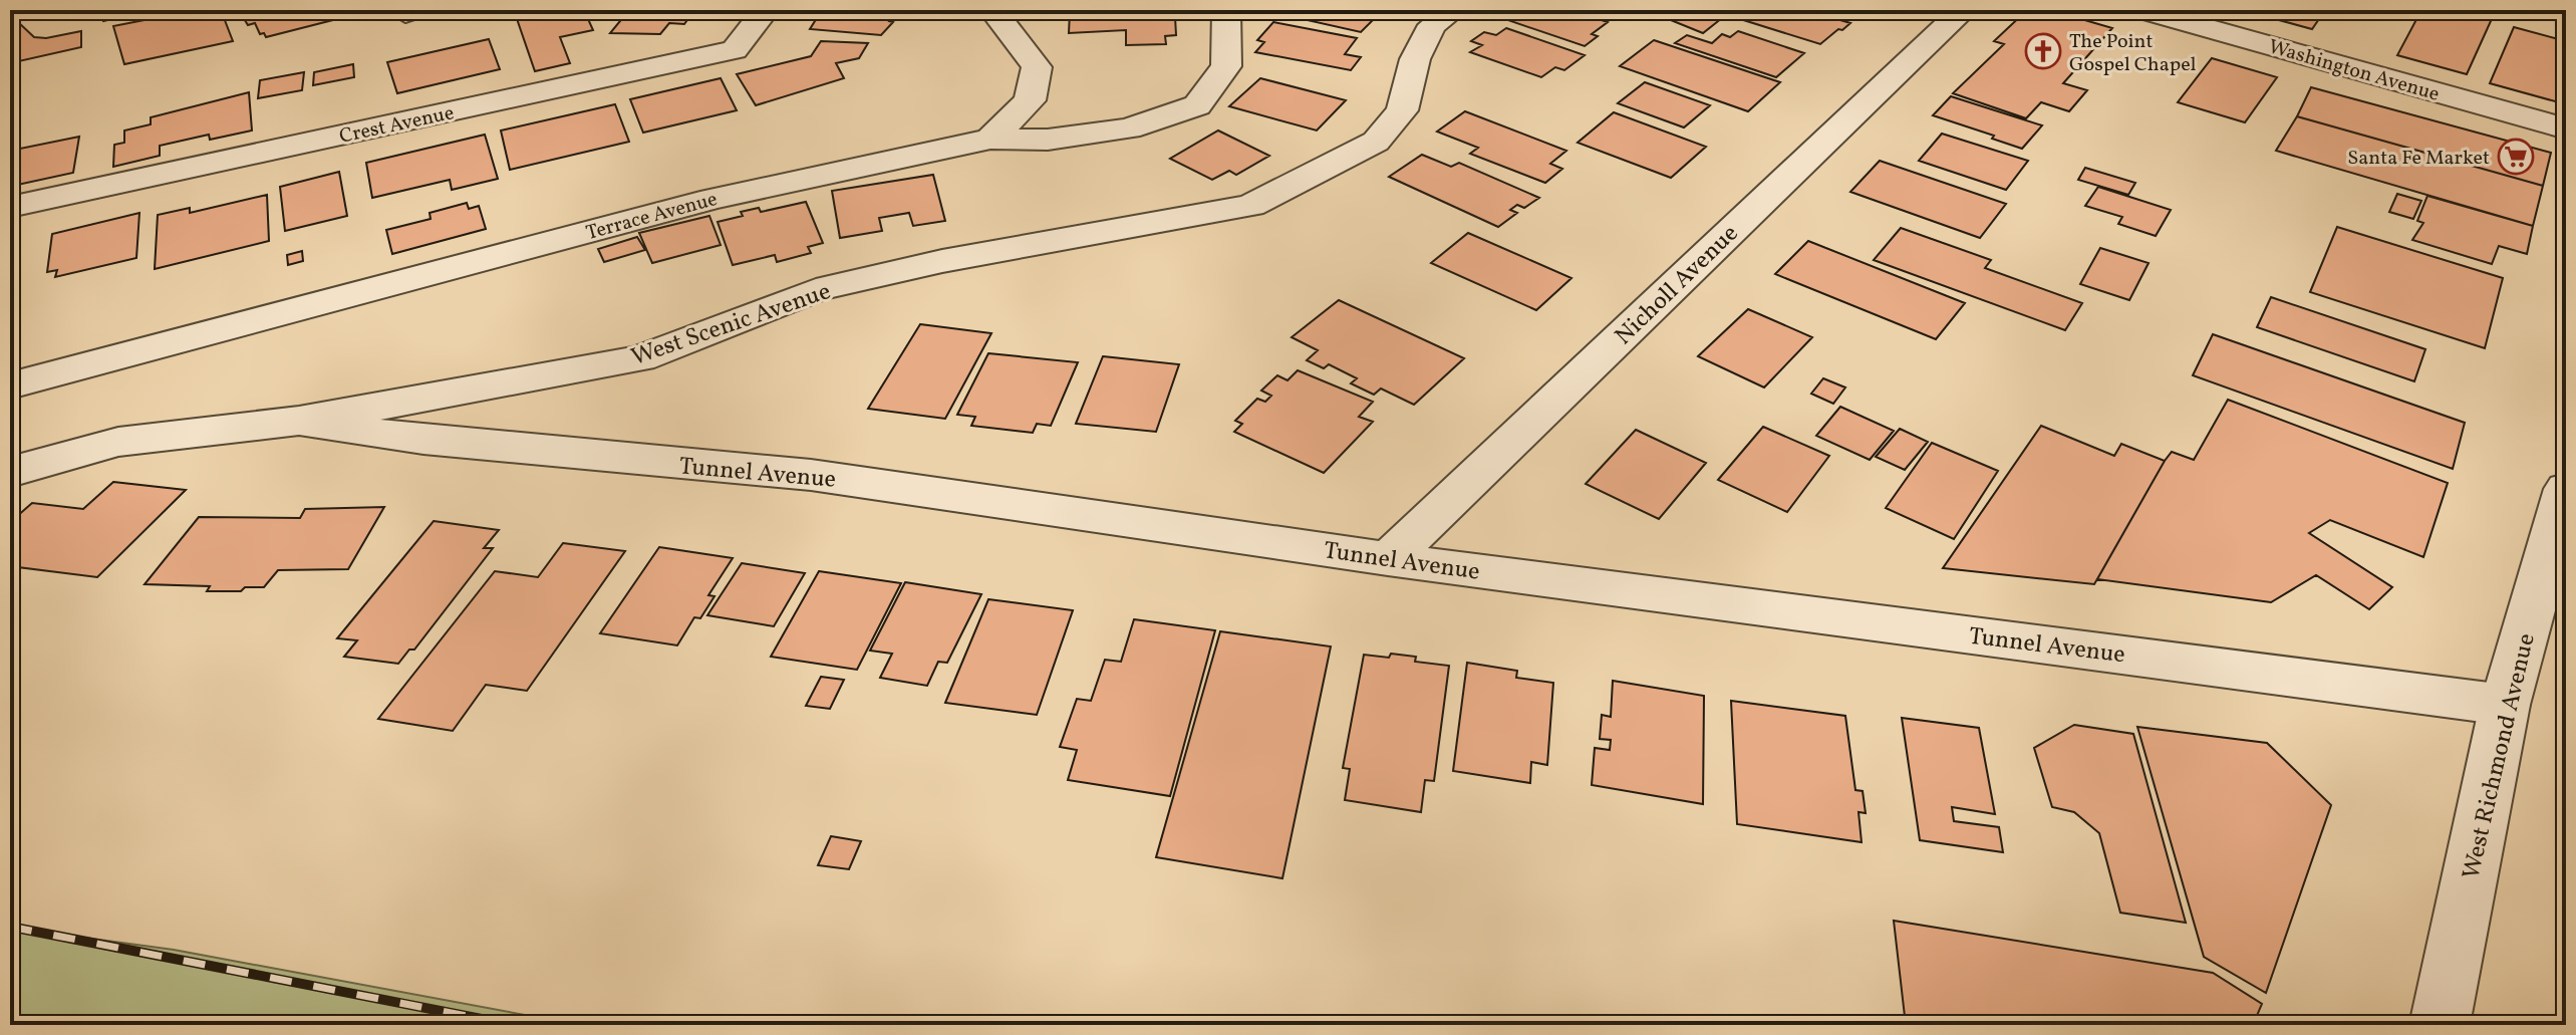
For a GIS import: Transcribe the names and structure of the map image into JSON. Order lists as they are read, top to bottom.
{
  "streets": {
    "street": [
      "Washington Avenue",
      "Crest Avenue",
      "Terrace Avenue",
      "Nicholl Avenue",
      "West Scenic Avenue",
      "Tunnel Avenue",
      "West Richmond Avenue"
    ]
  },
  "crossings": [
    ["Nicholl Avenue", "Tunnel Avenue"],
    ["West Scenic Avenue", "Tunnel Avenue"],
    ["Tunnel Avenue", "West Richmond Avenue"]
  ],
  "places": {
    "church": ["The Point Gospel Chapel"],
    "supermarket": ["Santa Fe Market"]
  }
}
